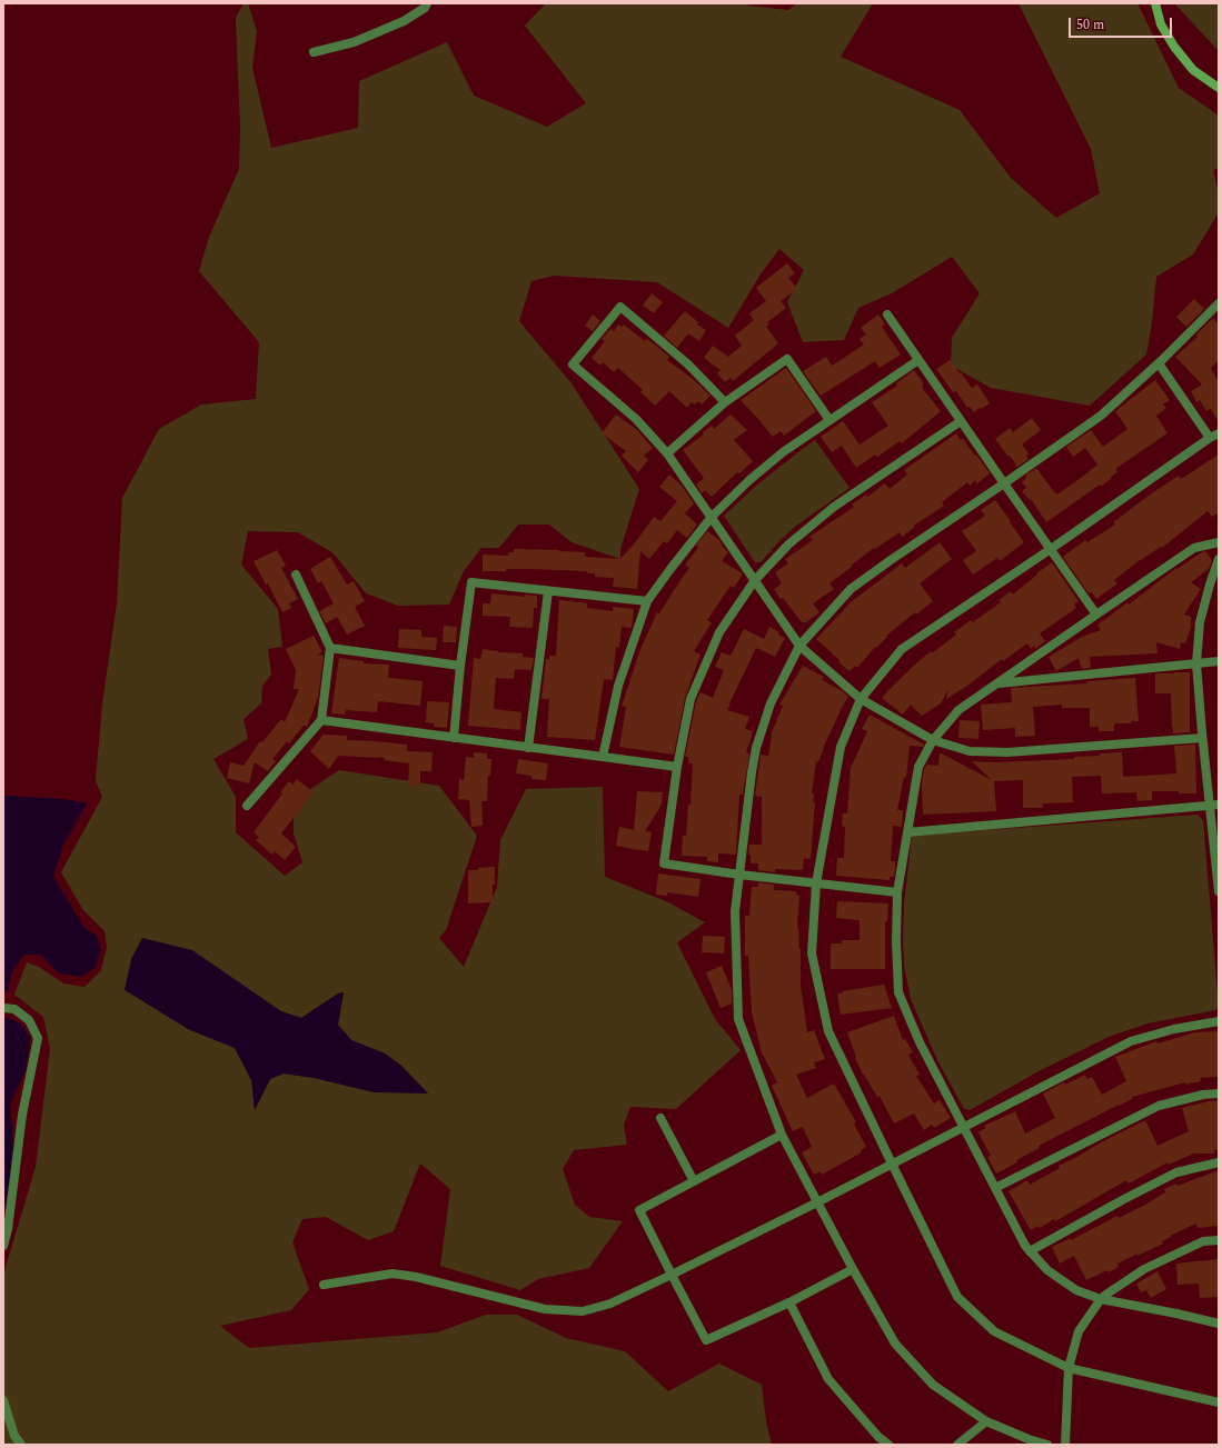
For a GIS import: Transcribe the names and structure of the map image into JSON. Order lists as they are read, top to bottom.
{
  "scale_bar": "50 m"
}
